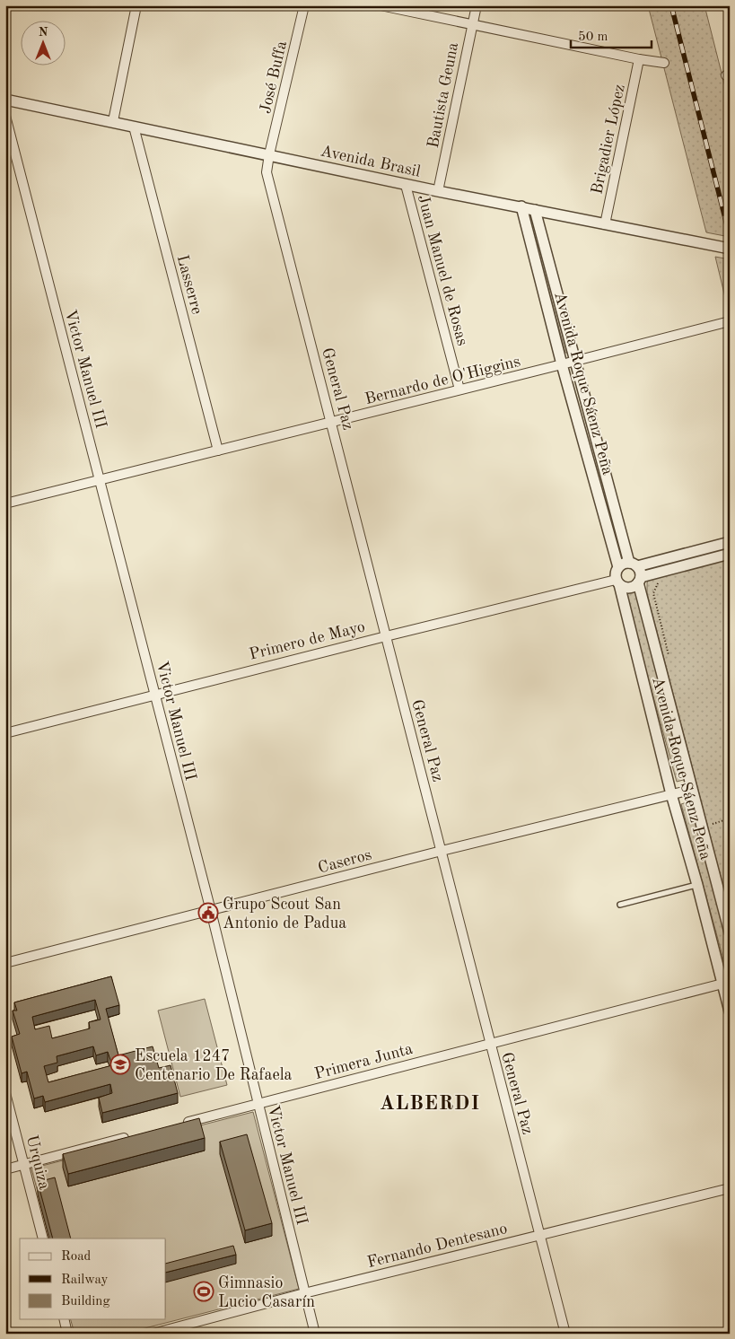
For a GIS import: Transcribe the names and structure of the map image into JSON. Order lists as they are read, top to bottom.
{
  "streets": {
    "street": [
      "José Buffa",
      "Bautista Geuna",
      "Brigadier López",
      "Avenida Brasil",
      "Juan Manuel de Rosas",
      "Lasserre",
      "Victor Manuel III",
      "Bernardo de O'Higgins",
      "Avenida Roque Sáenz Peña",
      "General Paz",
      "Primero de Mayo",
      "Caseros",
      "Primera Junta",
      "Urquiza",
      "Fernando Dentesano"
    ]
  },
  "crossings": [
    ["José Buffa", "Avenida Brasil"],
    ["José Buffa", "General Paz"],
    ["Bautista Geuna", "Avenida Brasil"],
    ["Brigadier López", "Avenida Brasil"],
    ["Avenida Brasil", "Juan Manuel de Rosas"],
    ["Avenida Brasil", "Lasserre"],
    ["Avenida Brasil", "Avenida Roque Sáenz Peña"],
    ["Avenida Brasil", "General Paz"],
    ["Juan Manuel de Rosas", "Bernardo de O'Higgins"],
    ["Lasserre", "Bernardo de O'Higgins"],
    ["Victor Manuel III", "Bernardo de O'Higgins"],
    ["Victor Manuel III", "Primero de Mayo"],
    ["Victor Manuel III", "Caseros"],
    ["Victor Manuel III", "Primera Junta"],
    ["Victor Manuel III", "Fernando Dentesano"],
    ["Bernardo de O'Higgins", "Avenida Roque Sáenz Peña"],
    ["Bernardo de O'Higgins", "General Paz"],
    ["Avenida Roque Sáenz Peña", "Primero de Mayo"],
    ["Avenida Roque Sáenz Peña", "Caseros"],
    ["Avenida Roque Sáenz Peña", "Primera Junta"],
    ["General Paz", "Primero de Mayo"],
    ["General Paz", "Caseros"],
    ["General Paz", "Primera Junta"],
    ["General Paz", "Fernando Dentesano"]
  ],
  "districts": ["ALBERDI"],
  "places": {
    "public building": ["Grupo Scout San Antonio de Padua"],
    "school or university": ["Escuela 1247 Centenario De Rafaela"],
    "sports": ["Gimnasio Lucio Casarín"]
  },
  "legend": ["Road", "Railway", "Building"],
  "scale_bar": "50 m",
  "north": "top"
}
